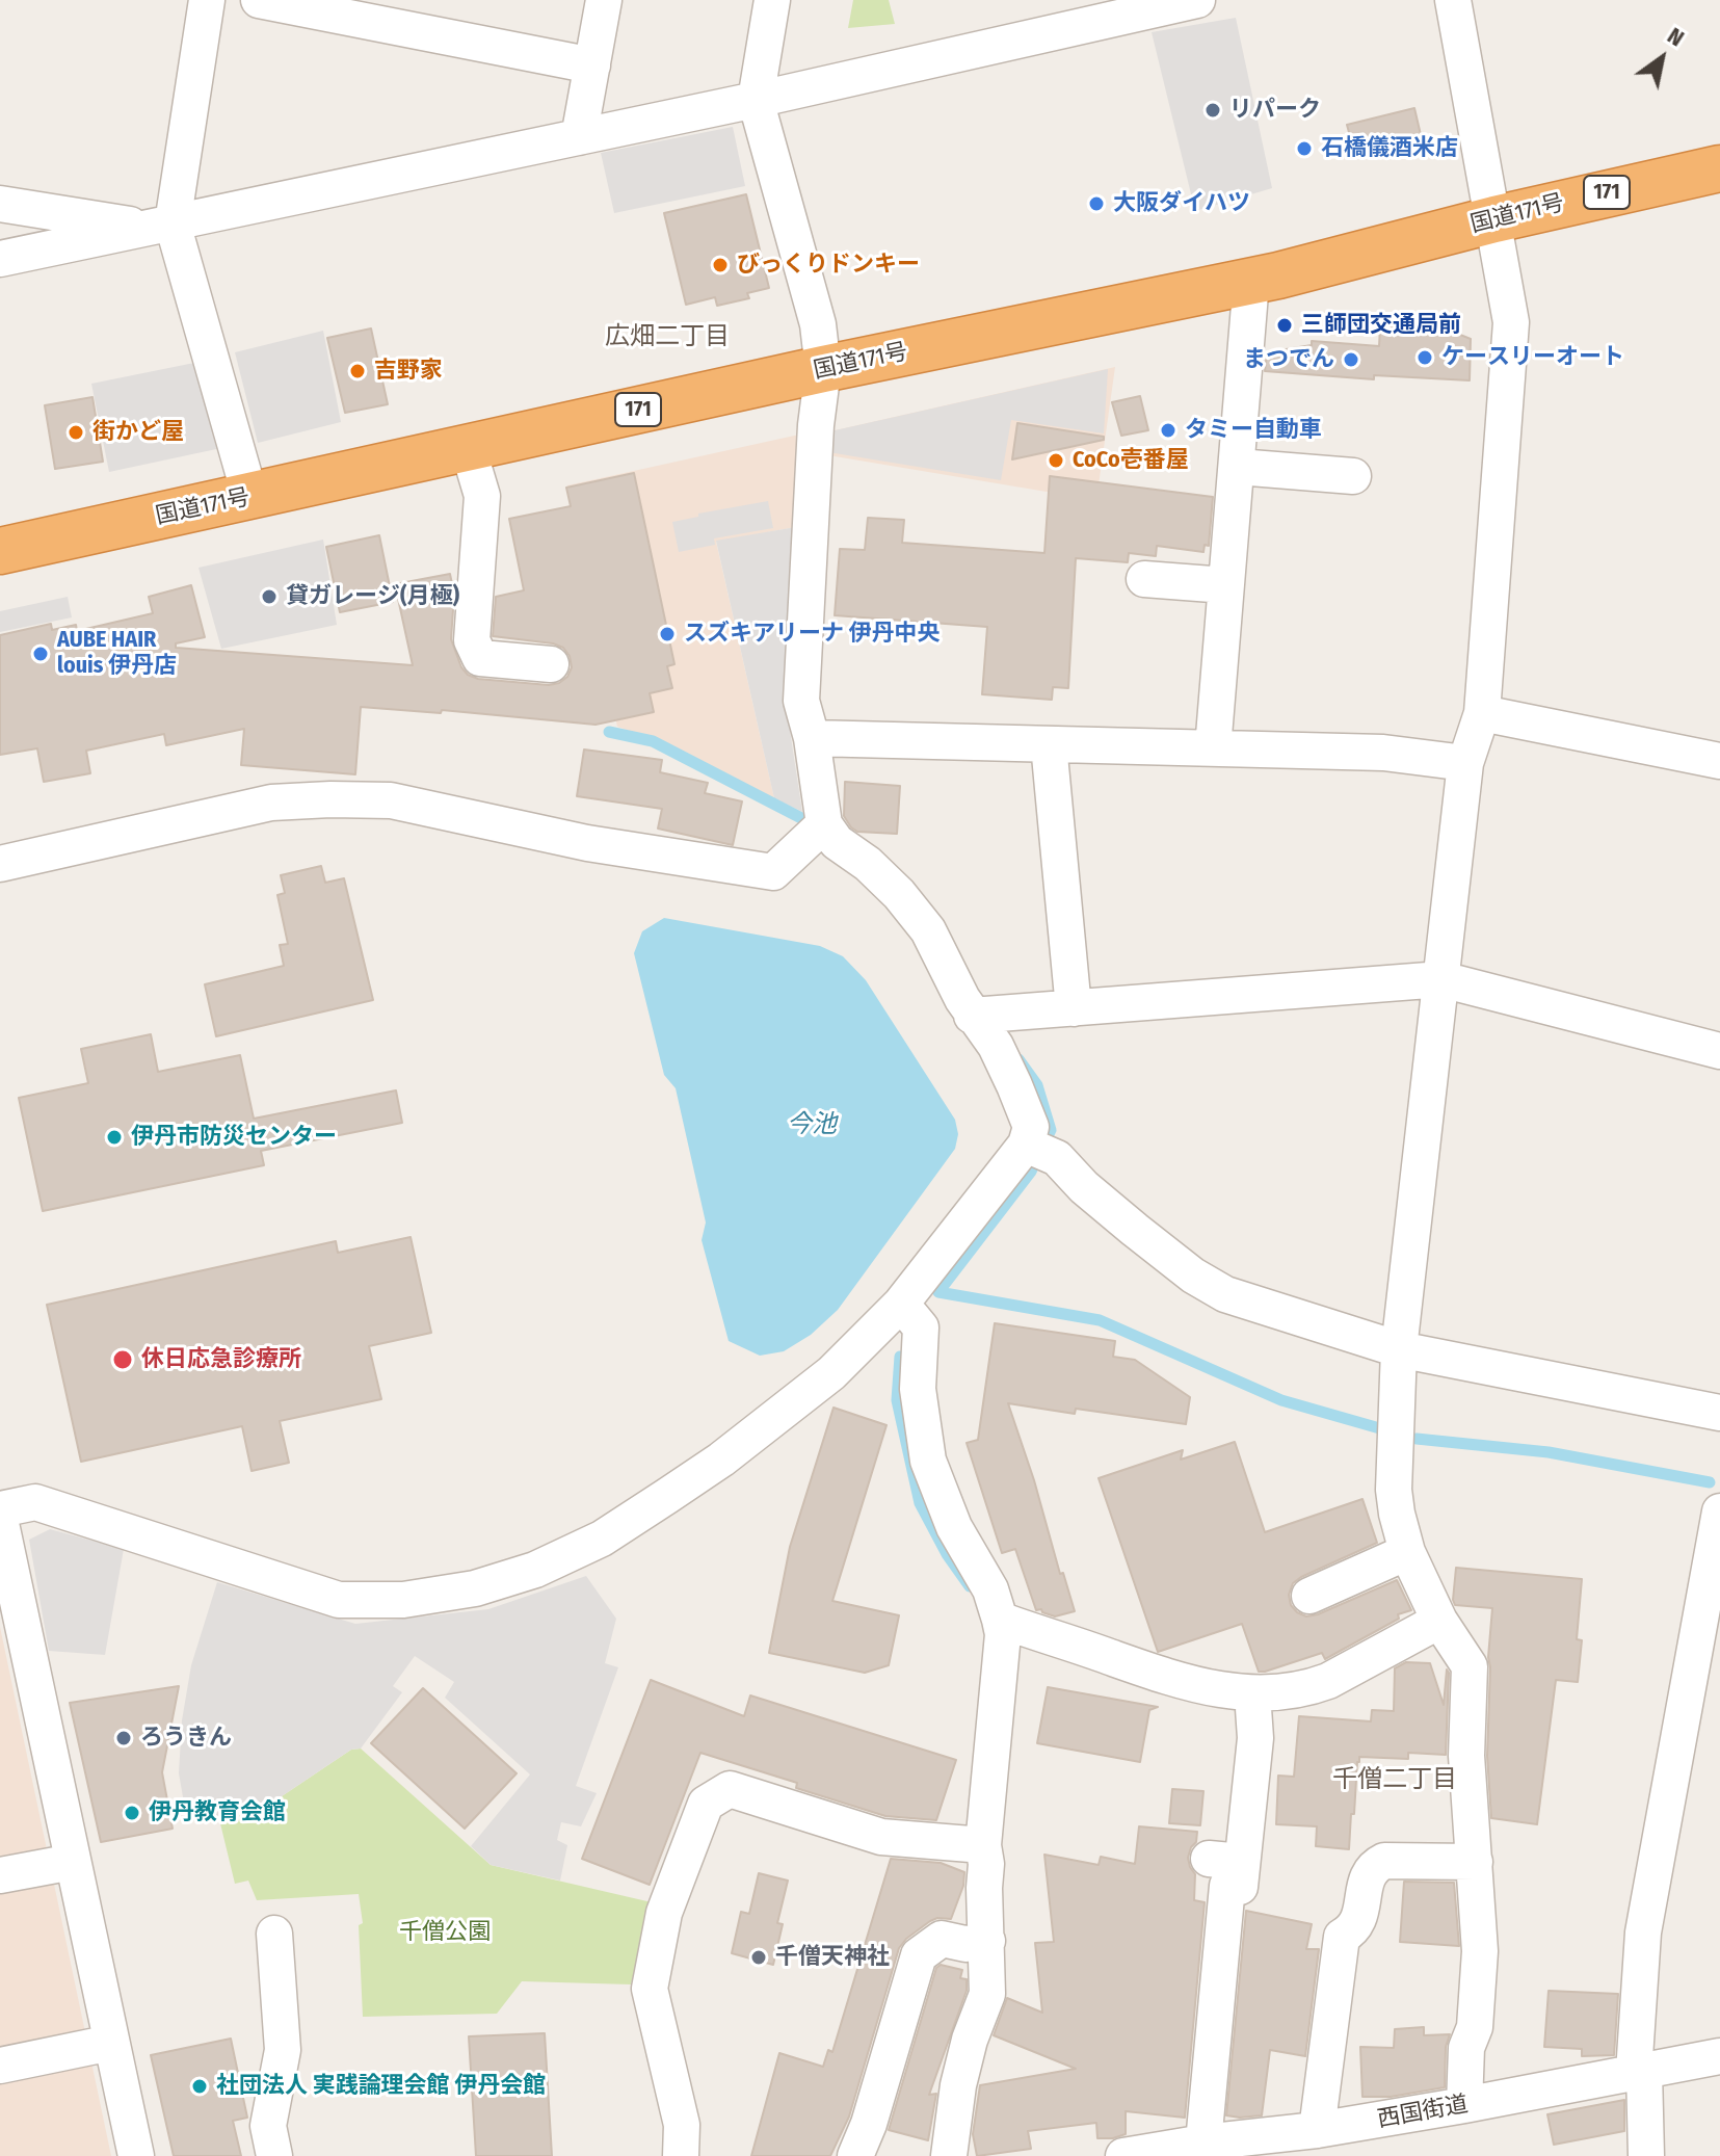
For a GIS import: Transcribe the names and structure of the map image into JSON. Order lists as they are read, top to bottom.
{
  "streets": {
    "highway": ["171", "国道171号"],
    "street": ["西国街道"]
  },
  "districts": ["広畑二丁目", "千僧二丁目"],
  "water": ["今池"],
  "parks": ["千僧公園"],
  "places": [
    "リパーク",
    "石橋儀酒米店",
    "大阪ダイハツ",
    "びっくりドンキー",
    "三師団交通局前",
    "ケースリーオート",
    "まつでん",
    "吉野家",
    "タミー自動車",
    "街かど屋",
    "CoCo壱番屋",
    "貸ガレージ(月極)",
    "スズキアリーナ 伊丹中央",
    "AUBE HAIR louis 伊丹店",
    "伊丹市防災センター",
    "休日応急診療所",
    "ろうきん",
    "伊丹教育会館",
    "千僧天神社",
    "社団法人 実践論理会館 伊丹会館"
  ],
  "north": "top right"
}
